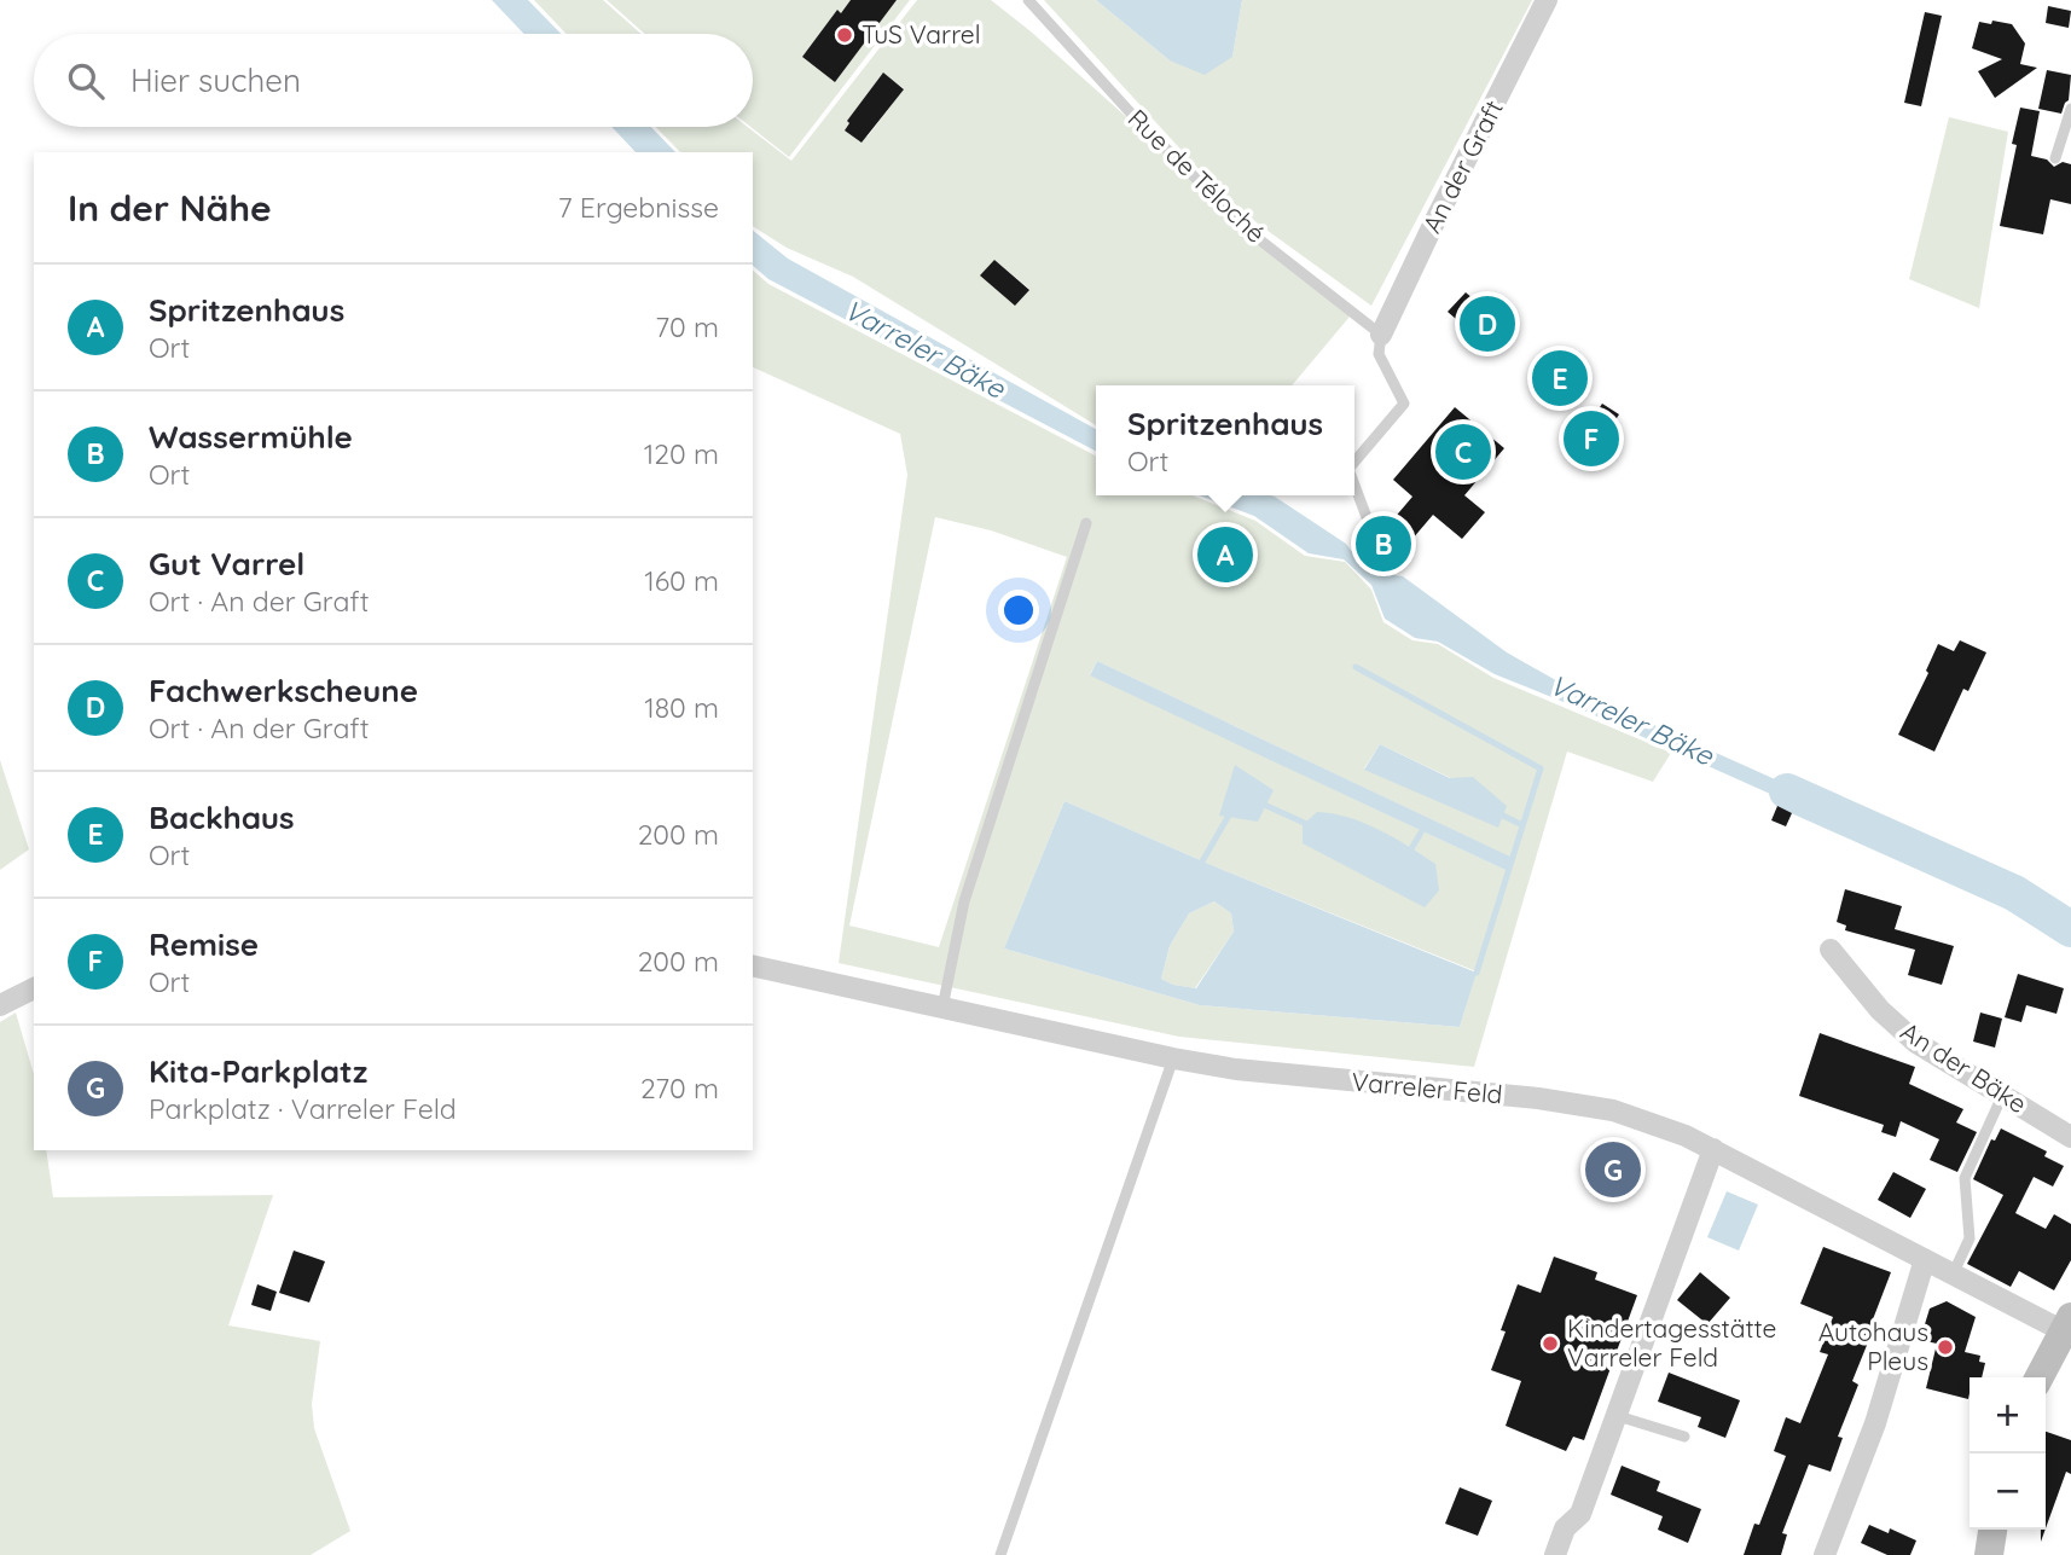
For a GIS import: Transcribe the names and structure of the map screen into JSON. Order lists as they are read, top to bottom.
{
  "streets": {
    "street": ["An der Graft", "An der Bäke", "Varreler Feld"],
    "lane": ["Rue de Téloché"]
  },
  "crossings": [
    ["An der Graft", "Rue de Téloché"]
  ],
  "water": ["Varreler Bäke"],
  "places": ["TuS Varrel", "Kindertagesstätte Varreler Feld", "Autohaus Pleus"],
  "page": {
    "search": "Hier suchen",
    "heading": ["In der Nähe", "7 Ergebnisse"],
    "list": [
      {
        "mark": "A",
        "name": "Spritzenhaus",
        "note": "Ort",
        "value": "70 m"
      },
      {
        "mark": "B",
        "name": "Wassermühle",
        "note": "Ort",
        "value": "120 m"
      },
      {
        "mark": "C",
        "name": "Gut Varrel",
        "note": "Ort · An der Graft",
        "value": "160 m"
      },
      {
        "mark": "D",
        "name": "Fachwerkscheune",
        "note": "Ort · An der Graft",
        "value": "180 m"
      },
      {
        "mark": "E",
        "name": "Backhaus",
        "note": "Ort",
        "value": "200 m"
      },
      {
        "mark": "F",
        "name": "Remise",
        "note": "Ort",
        "value": "200 m"
      },
      {
        "mark": "G",
        "name": "Kita-Parkplatz",
        "note": "Parkplatz · Varreler Feld",
        "value": "270 m"
      }
    ],
    "pins": [
      "D",
      "E",
      "F",
      "C",
      "B",
      "A",
      "G"
    ],
    "popup": ["Spritzenhaus", "Ort"],
    "map_buttons": ["+", "−"]
  }
}
